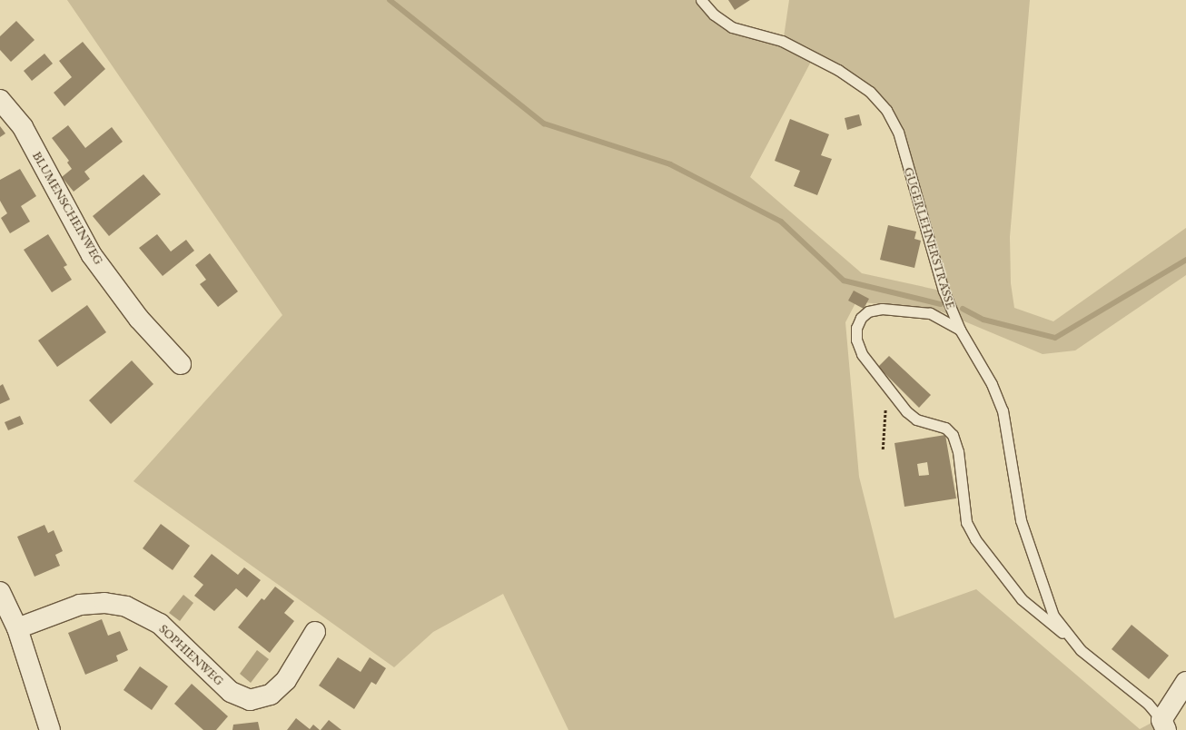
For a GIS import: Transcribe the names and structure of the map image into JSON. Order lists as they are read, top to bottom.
{
  "streets": {
    "street": ["BLUMENSCHEINWEG", "GUGERLEHNERSTRASSE", "SOPHIENWEG"]
  }
}
